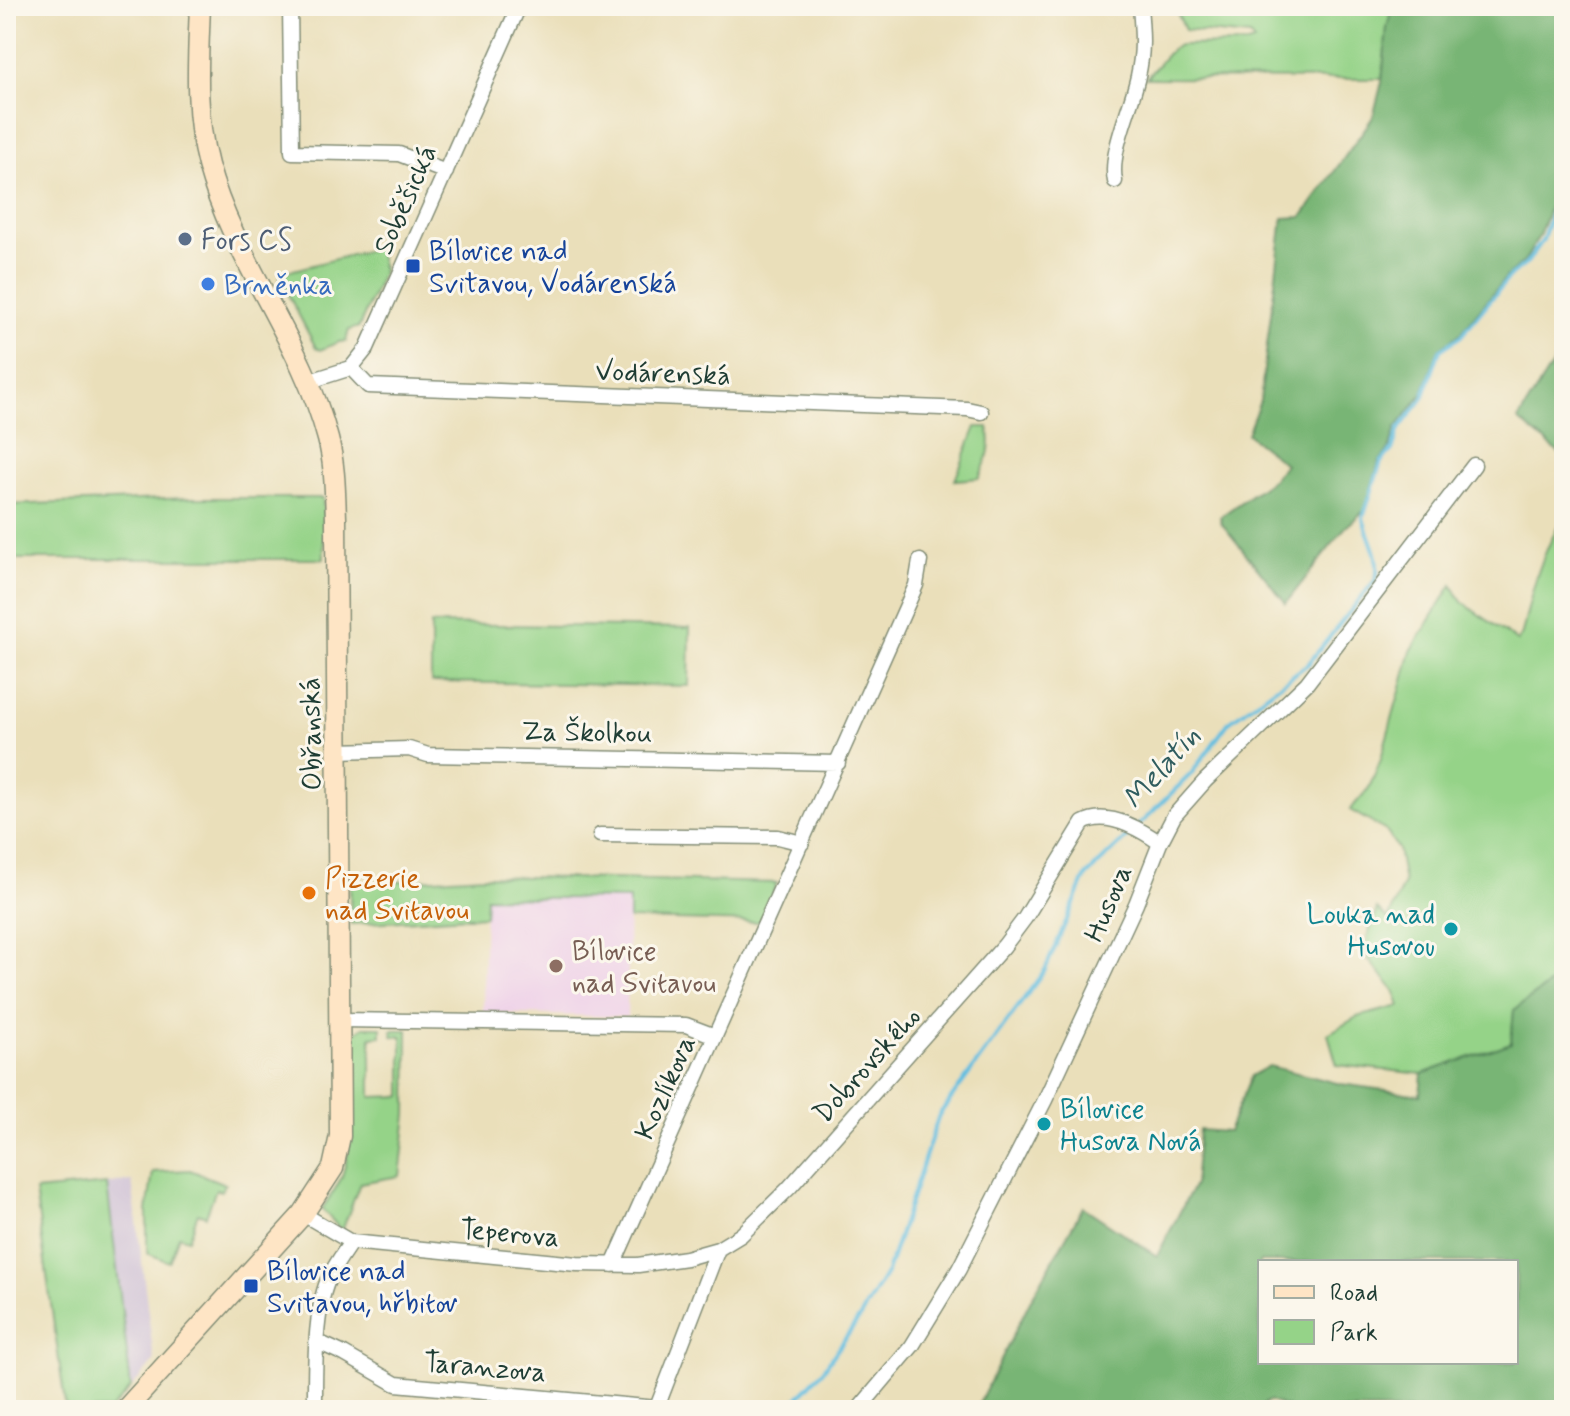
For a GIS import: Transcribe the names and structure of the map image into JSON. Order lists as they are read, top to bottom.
{
  "streets": {
    "main road": ["Obřanská"],
    "street": [
      "Soběšická",
      "Vodárenská",
      "Za Školkou",
      "Husova",
      "Dobrovského",
      "Kozlíkova",
      "Teperova",
      "Taranzova"
    ]
  },
  "crossings": [
    ["Soběšická", "Vodárenská"],
    ["Za Školkou", "Obřanská"],
    ["Za Školkou", "Kozlíkova"],
    ["Obřanská", "Teperova"],
    ["Husova", "Dobrovského"],
    ["Dobrovského", "Teperova"],
    ["Kozlíkova", "Teperova"]
  ],
  "water": ["Melatín"],
  "places": {
    "other": [
      "Fors CS",
      "Brněnka",
      "Pizzerie nad Svitavou",
      "Louka nad Husovou",
      "Bílovice nad Svitavou",
      "Bílovice Husova Nová"
    ],
    "transit": ["Bílovice nad Svitavou, Vodárenská", "Bílovice nad Svitavou, hřbitov"]
  },
  "legend": ["Road", "Park"]
}
